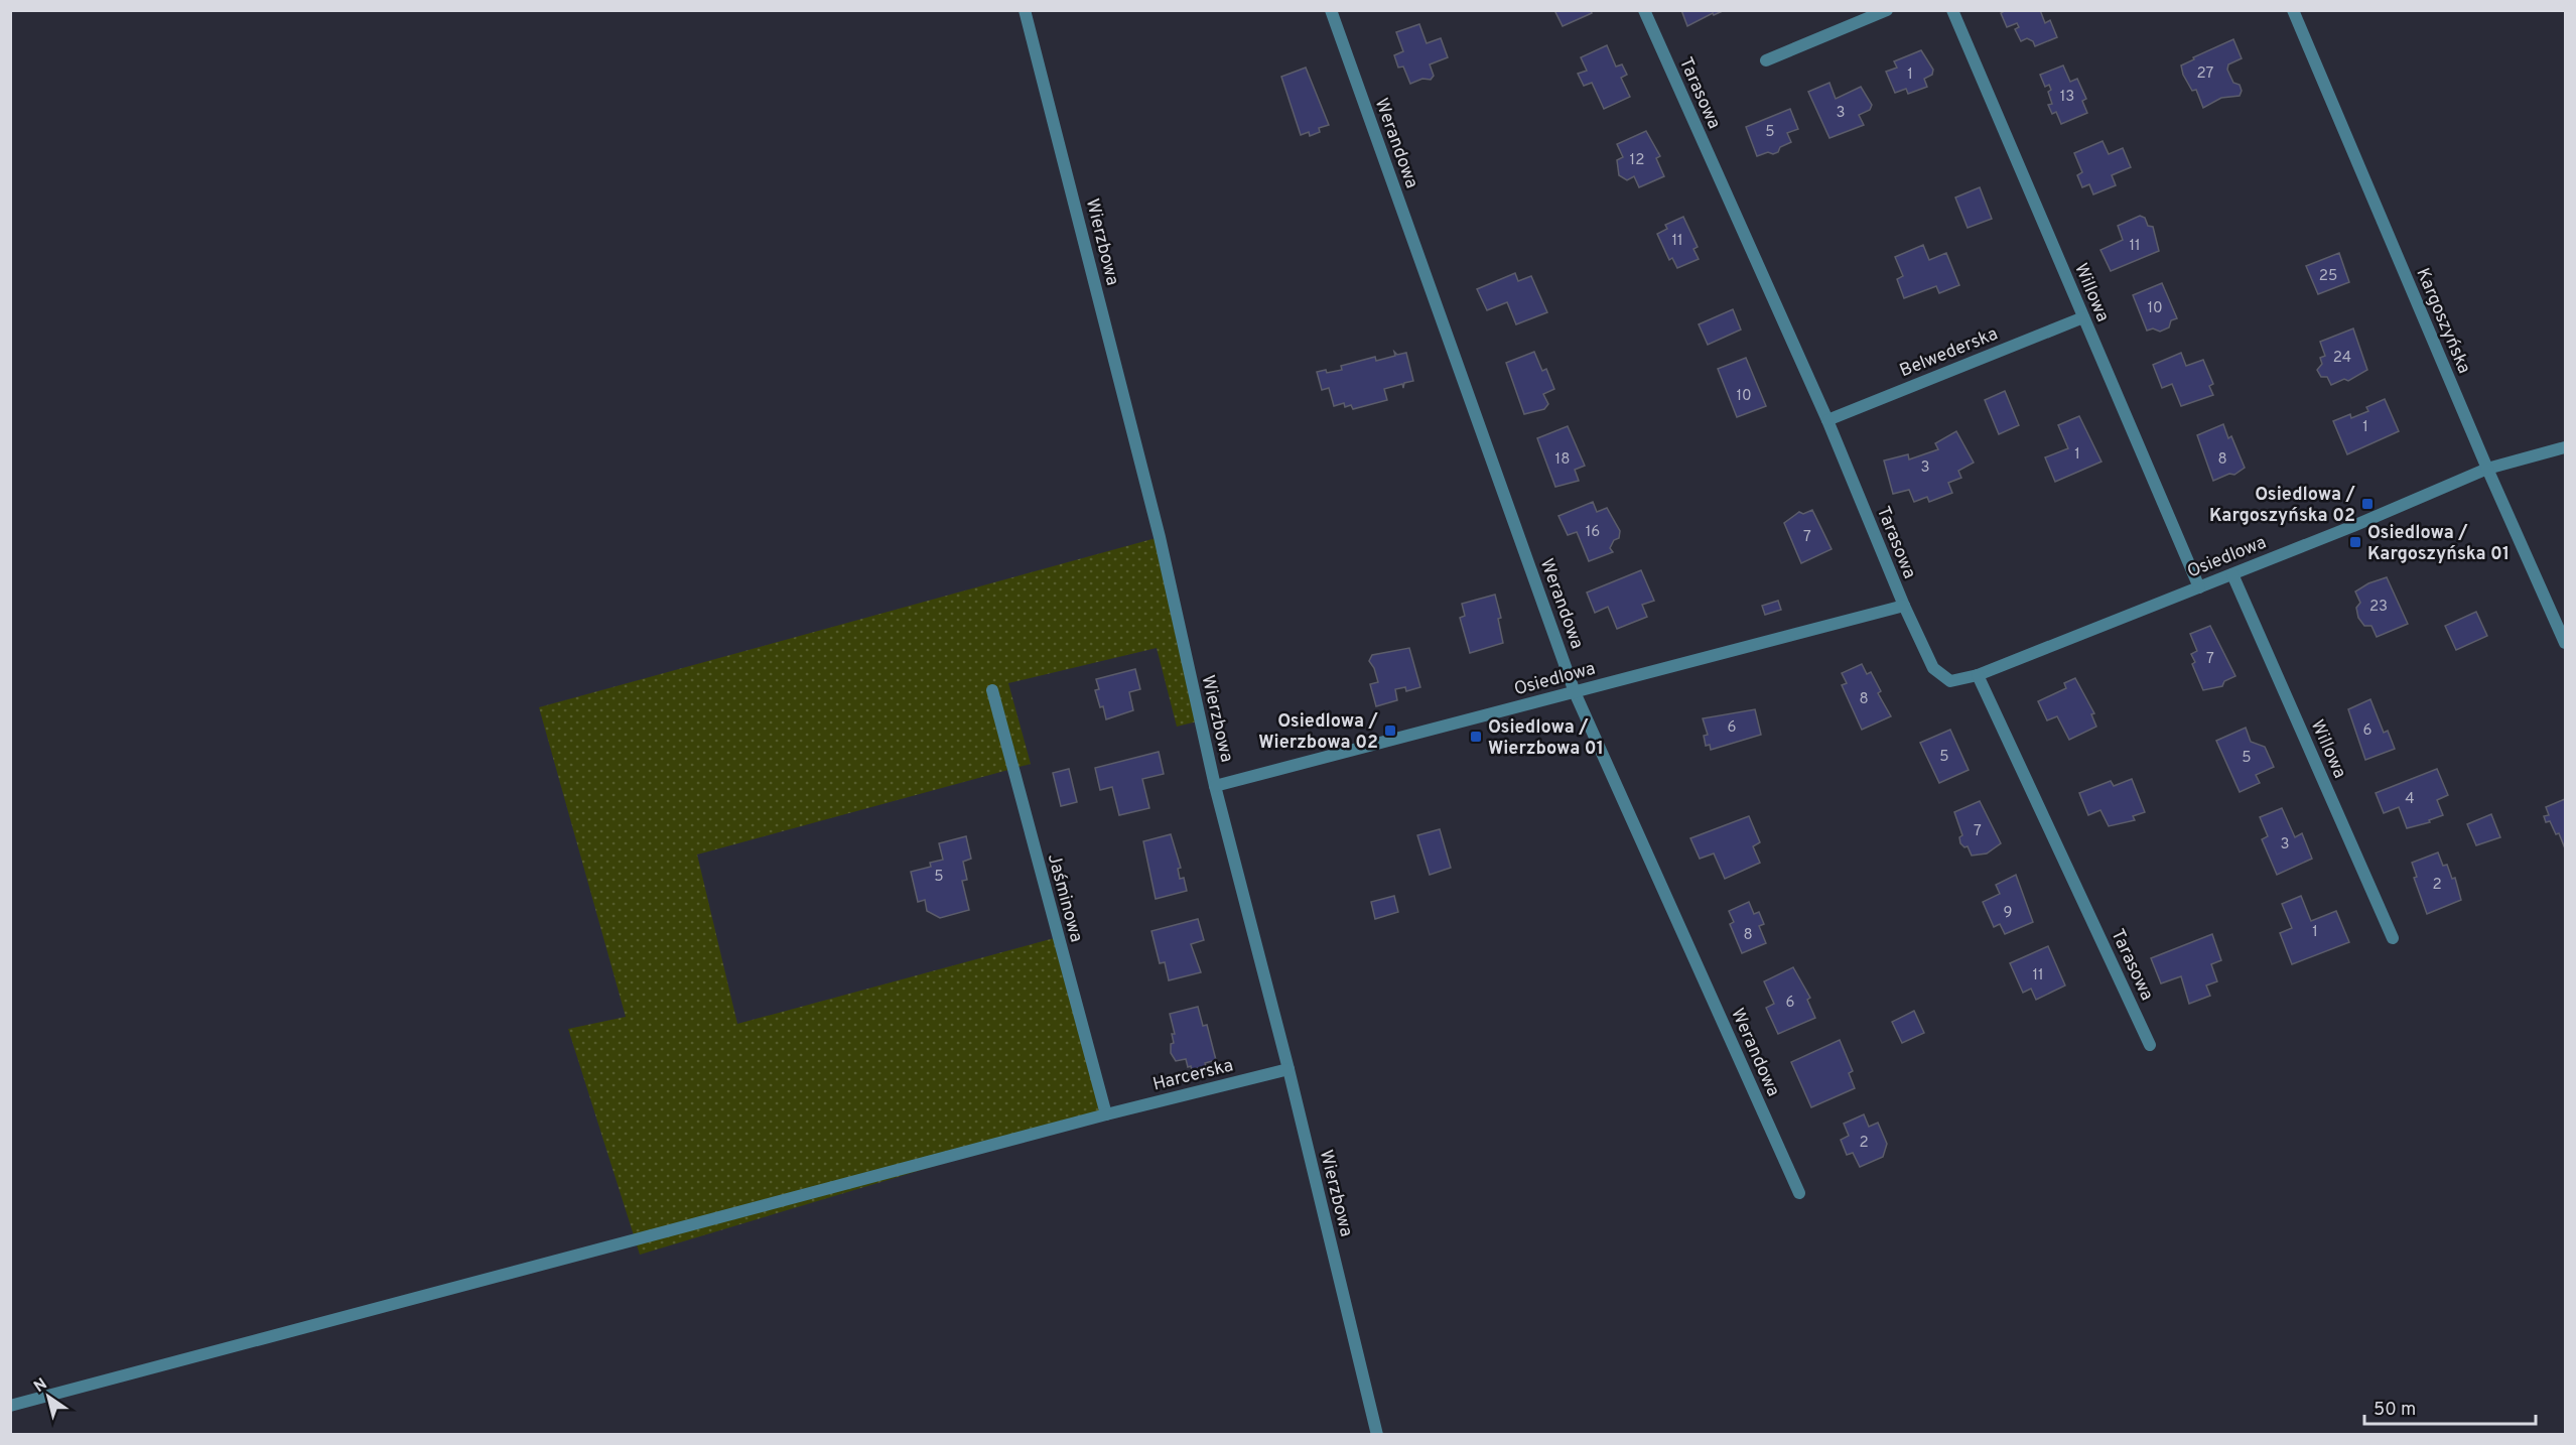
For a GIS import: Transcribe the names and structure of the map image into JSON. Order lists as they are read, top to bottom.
{
  "streets": {
    "street": [
      "Tarasowa",
      "Werandowa",
      "Wierzbowa",
      "Willowa",
      "Kargoszyńska",
      "Belwederska",
      "Osiedlowa",
      "Jaśminowa",
      "Harcerska"
    ]
  },
  "crossings": [
    ["Tarasowa", "Belwederska"],
    ["Tarasowa", "Osiedlowa"],
    ["Werandowa", "Osiedlowa"],
    ["Wierzbowa", "Osiedlowa"],
    ["Wierzbowa", "Harcerska"],
    ["Willowa", "Belwederska"],
    ["Willowa", "Osiedlowa"],
    ["Kargoszyńska", "Osiedlowa"],
    ["Jaśminowa", "Harcerska"]
  ],
  "places": {
    "transit": [
      "Osiedlowa / Kargoszyńska 02",
      "Osiedlowa / Kargoszyńska 01",
      "Osiedlowa / Wierzbowa 02",
      "Osiedlowa / Wierzbowa 01"
    ]
  },
  "house_numbers": [
    "27",
    "1",
    "13",
    "3",
    "5",
    "12",
    "11",
    "11",
    "25",
    "10",
    "24",
    "10",
    "1",
    "1",
    "18",
    "8",
    "3",
    "16",
    "7",
    "23",
    "7",
    "8",
    "6",
    "6",
    "5",
    "5",
    "4",
    "7",
    "3",
    "5",
    "2",
    "9",
    "1",
    "8",
    "11",
    "6",
    "2"
  ],
  "scale_bar": "50 m",
  "north": "top left"
}
